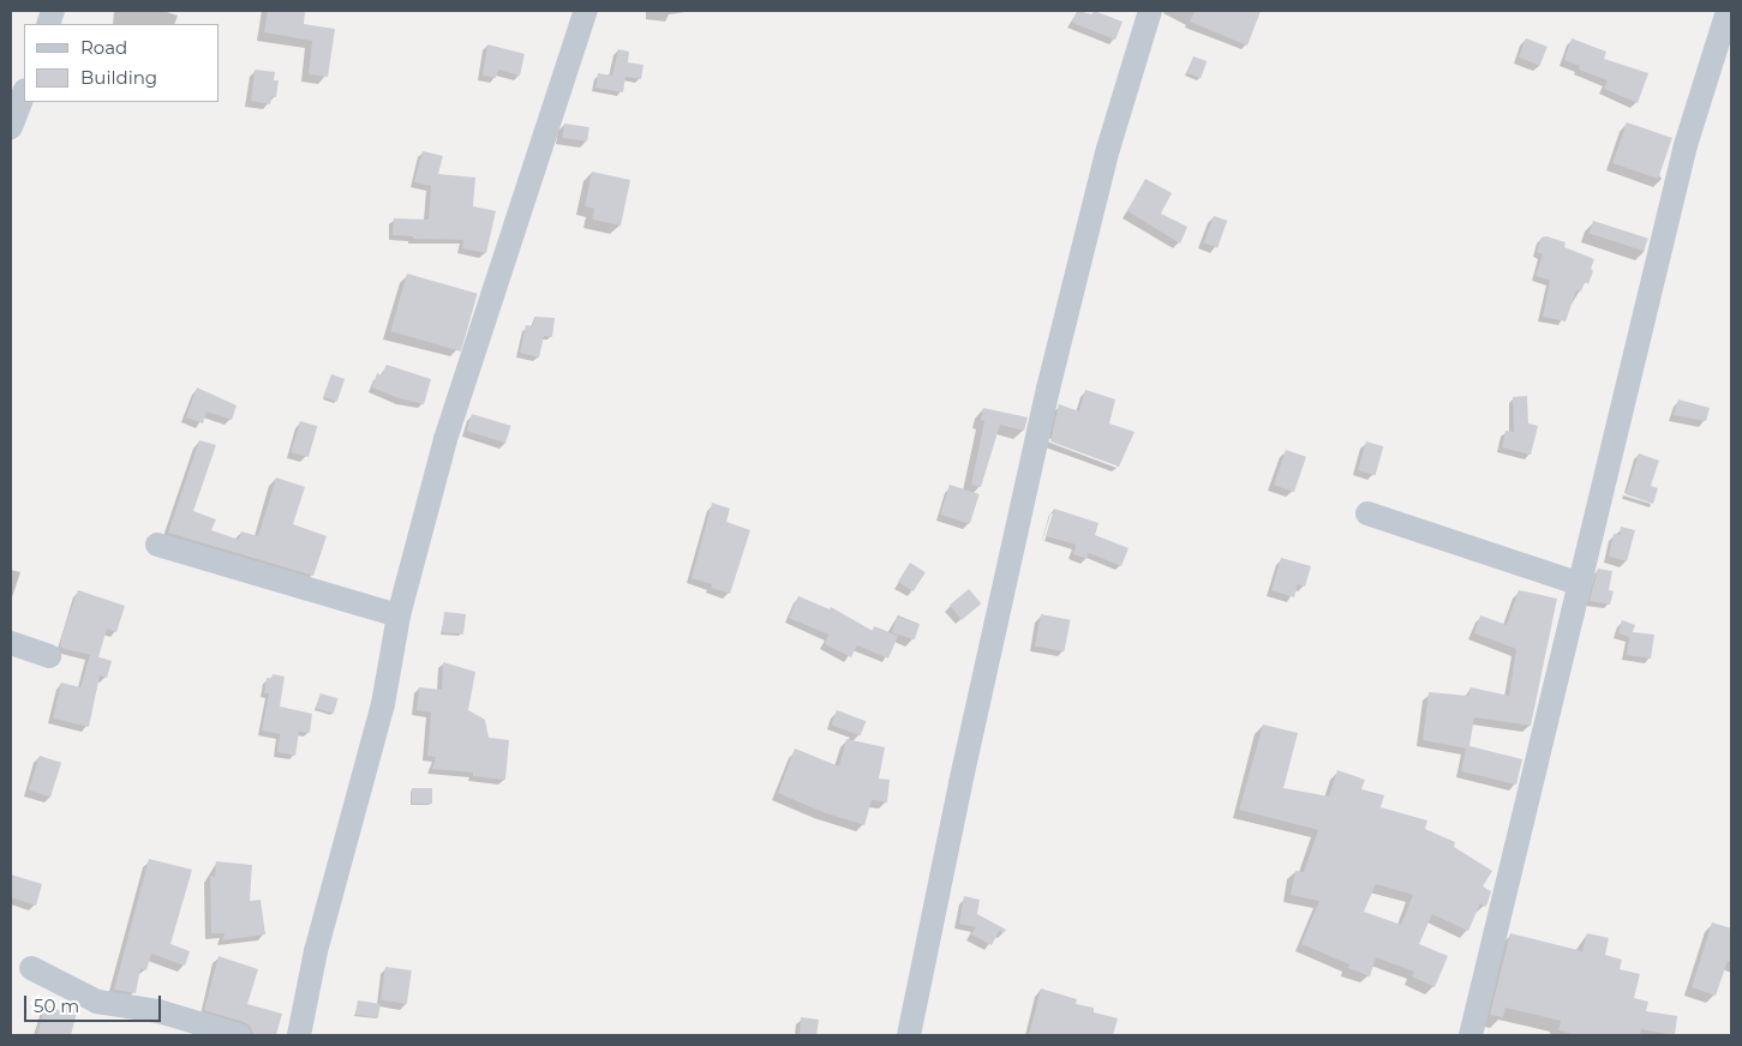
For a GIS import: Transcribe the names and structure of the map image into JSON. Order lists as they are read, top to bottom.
{
  "legend": ["Road", "Building"],
  "scale_bar": "50 m"
}
